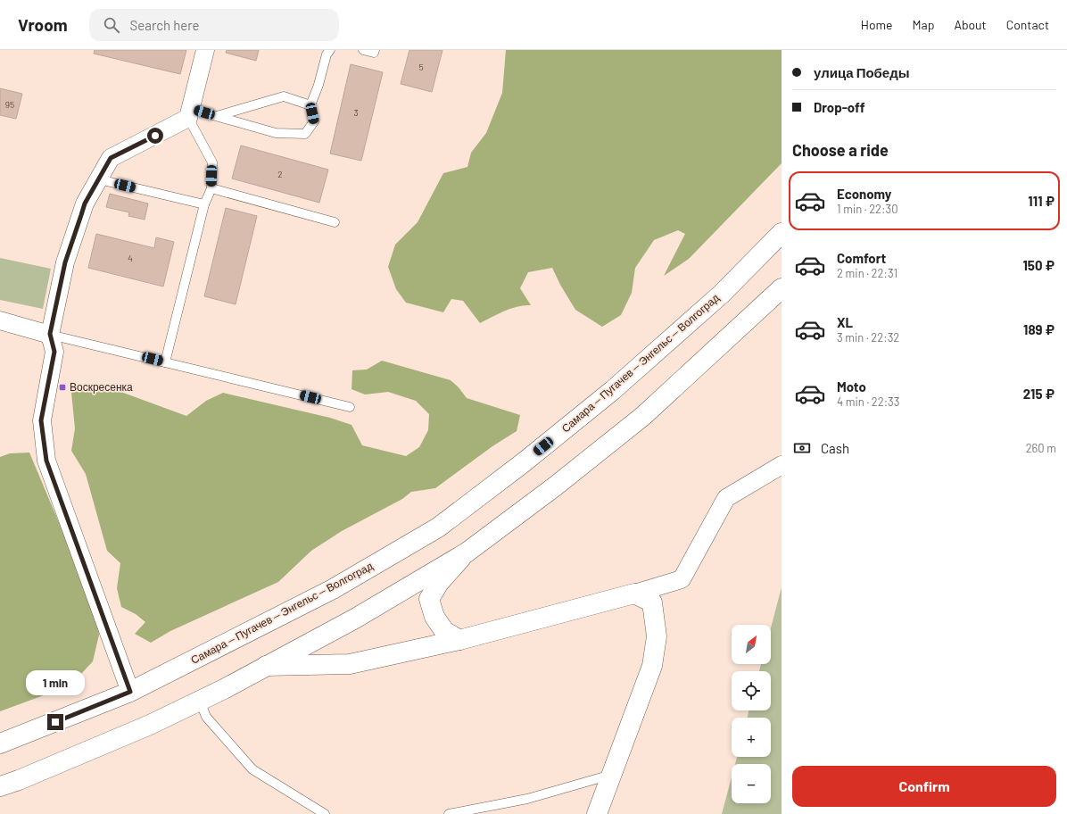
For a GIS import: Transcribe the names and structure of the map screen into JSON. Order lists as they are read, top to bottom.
{
  "streets": {
    "main road": ["Самара — Пугачев — Энгельс — Волгоград"]
  },
  "places": {
    "transit": ["Воскресенка"]
  },
  "house_numbers": [
    "5",
    "95",
    "3",
    "2",
    "4"
  ],
  "north": "top right",
  "page": {
    "header": "Vroom",
    "search": "Search here",
    "nav": [
      "Home",
      "Map",
      "About",
      "Contact"
    ],
    "banner": ["улица Победы", "Drop-off"],
    "heading": "Choose a ride",
    "list": [
      {
        "name": "Economy",
        "note": "1 min · 22:30",
        "value": "111 ₽"
      },
      {
        "name": "Comfort",
        "note": "2 min · 22:31",
        "value": "150 ₽"
      },
      {
        "name": "XL",
        "note": "3 min · 22:32",
        "value": "189 ₽"
      },
      {
        "name": "Moto",
        "note": "4 min · 22:33",
        "value": "215 ₽"
      }
    ],
    "pay": ["Cash", "260 m"],
    "map_buttons": ["+", "−"],
    "bubble": "1 min",
    "buttons": "Confirm"
  }
}
